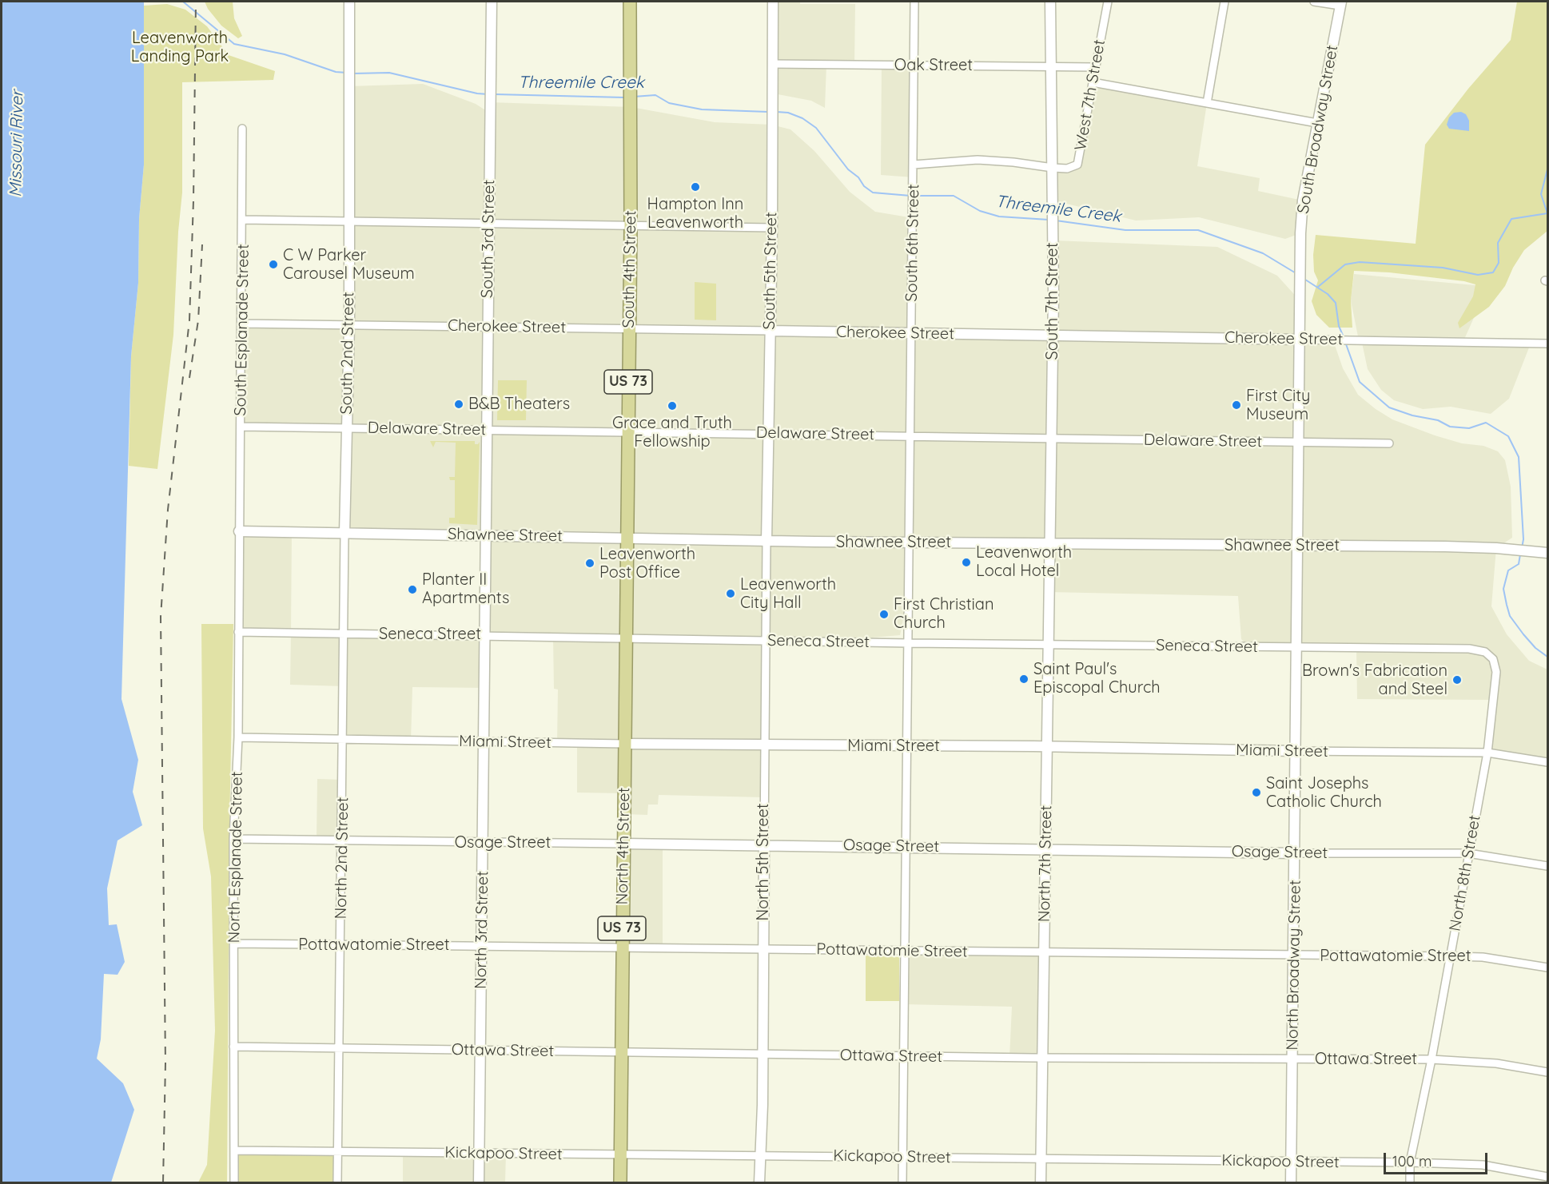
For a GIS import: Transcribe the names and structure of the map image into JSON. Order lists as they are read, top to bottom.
{
  "streets": {
    "highway": ["South 4th Street", "US 73", "North 4th Street"],
    "street": [
      "Oak Street",
      "West 7th Street",
      "South Broadway Street",
      "South 3rd Street",
      "South 6th Street",
      "South 5th Street",
      "South 7th Street",
      "Cherokee Street",
      "South Esplanade Street",
      "South 2nd Street",
      "Delaware Street",
      "Shawnee Street",
      "Seneca Street",
      "Miami Street",
      "Osage Street",
      "North Esplanade Street",
      "North 2nd Street",
      "North 5th Street",
      "North 7th Street",
      "North 8th Street",
      "North 3rd Street",
      "Pottawatomie Street",
      "North Broadway Street",
      "Ottawa Street",
      "Kickapoo Street"
    ]
  },
  "crossings": [
    ["Oak Street", "West 7th Street"],
    ["Oak Street", "South 6th Street"],
    ["Oak Street", "South 5th Street"],
    ["Oak Street", "South 7th Street"],
    ["West 7th Street", "South 7th Street"],
    ["South Broadway Street", "Cherokee Street"],
    ["South Broadway Street", "Delaware Street"],
    ["South Broadway Street", "Shawnee Street"],
    ["South Broadway Street", "North Broadway Street"],
    ["South 3rd Street", "Cherokee Street"],
    ["South 3rd Street", "Delaware Street"],
    ["South 3rd Street", "Shawnee Street"],
    ["South 3rd Street", "North 3rd Street"],
    ["South 6th Street", "Cherokee Street"],
    ["South 6th Street", "Delaware Street"],
    ["South 6th Street", "Shawnee Street"],
    ["South 6th Street", "Seneca Street"],
    ["South 6th Street", "Miami Street"],
    ["South 6th Street", "Osage Street"],
    ["South 6th Street", "Pottawatomie Street"],
    ["South 6th Street", "Ottawa Street"],
    ["South 6th Street", "Kickapoo Street"],
    ["South 4th Street", "Cherokee Street"],
    ["South 4th Street", "Delaware Street"],
    ["South 4th Street", "Shawnee Street"],
    ["South 4th Street", "North 4th Street"],
    ["South 5th Street", "Cherokee Street"],
    ["South 5th Street", "Delaware Street"],
    ["South 5th Street", "Shawnee Street"],
    ["South 5th Street", "North 5th Street"],
    ["South 7th Street", "Cherokee Street"],
    ["South 7th Street", "Delaware Street"],
    ["South 7th Street", "Shawnee Street"],
    ["South 7th Street", "North 7th Street"],
    ["Cherokee Street", "South Esplanade Street"],
    ["Cherokee Street", "South 2nd Street"],
    ["South Esplanade Street", "Delaware Street"],
    ["South Esplanade Street", "Shawnee Street"],
    ["South Esplanade Street", "North Esplanade Street"],
    ["South 2nd Street", "Delaware Street"],
    ["South 2nd Street", "Shawnee Street"],
    ["South 2nd Street", "North 2nd Street"],
    ["Shawnee Street", "North 4th Street"],
    ["Shawnee Street", "North Esplanade Street"],
    ["Shawnee Street", "North 2nd Street"],
    ["Shawnee Street", "North 5th Street"],
    ["Shawnee Street", "North 7th Street"],
    ["Shawnee Street", "North 3rd Street"],
    ["Shawnee Street", "North Broadway Street"],
    ["Seneca Street", "North 4th Street"],
    ["Seneca Street", "North Esplanade Street"],
    ["Seneca Street", "North 2nd Street"],
    ["Seneca Street", "North 5th Street"],
    ["Seneca Street", "North 7th Street"],
    ["Seneca Street", "North 8th Street"],
    ["Seneca Street", "North 3rd Street"],
    ["Seneca Street", "North Broadway Street"],
    ["Miami Street", "North 4th Street"],
    ["Miami Street", "North Esplanade Street"],
    ["Miami Street", "North 2nd Street"],
    ["Miami Street", "North 5th Street"],
    ["Miami Street", "North 7th Street"],
    ["Miami Street", "North 8th Street"],
    ["Miami Street", "North 3rd Street"],
    ["Miami Street", "North Broadway Street"],
    ["Osage Street", "North 4th Street"],
    ["Osage Street", "North Esplanade Street"],
    ["Osage Street", "North 2nd Street"],
    ["Osage Street", "North 5th Street"],
    ["Osage Street", "North 7th Street"],
    ["Osage Street", "North 8th Street"],
    ["Osage Street", "North 3rd Street"],
    ["Osage Street", "North Broadway Street"],
    ["North 4th Street", "Pottawatomie Street"],
    ["North 4th Street", "Ottawa Street"],
    ["North 4th Street", "Kickapoo Street"],
    ["North Esplanade Street", "Pottawatomie Street"],
    ["North Esplanade Street", "Ottawa Street"],
    ["North Esplanade Street", "Kickapoo Street"],
    ["North 2nd Street", "Pottawatomie Street"],
    ["North 2nd Street", "Ottawa Street"],
    ["North 2nd Street", "Kickapoo Street"],
    ["North 5th Street", "Pottawatomie Street"],
    ["North 5th Street", "Ottawa Street"],
    ["North 5th Street", "Kickapoo Street"],
    ["North 7th Street", "Pottawatomie Street"],
    ["North 7th Street", "Ottawa Street"],
    ["North 7th Street", "Kickapoo Street"],
    ["North 8th Street", "Pottawatomie Street"],
    ["North 8th Street", "Ottawa Street"],
    ["North 8th Street", "Kickapoo Street"],
    ["North 3rd Street", "Pottawatomie Street"],
    ["North 3rd Street", "Ottawa Street"],
    ["North 3rd Street", "Kickapoo Street"],
    ["Pottawatomie Street", "North Broadway Street"],
    ["North Broadway Street", "Ottawa Street"],
    ["North Broadway Street", "Kickapoo Street"]
  ],
  "water": ["Threemile Creek", "Missouri River"],
  "parks": ["Leavenworth Landing Park"],
  "places": [
    "Hampton Inn Leavenworth",
    "C W Parker Carousel Museum",
    "B&B Theaters",
    "First City Museum",
    "Grace and Truth Fellowship",
    "Leavenworth Local Hotel",
    "Leavenworth Post Office",
    "Planter II Apartments",
    "Leavenworth City Hall",
    "First Christian Church",
    "Saint Paul's Episcopal Church",
    "Brown's Fabrication and Steel",
    "Saint Josephs Catholic Church"
  ],
  "scale_bar": "100 m"
}
